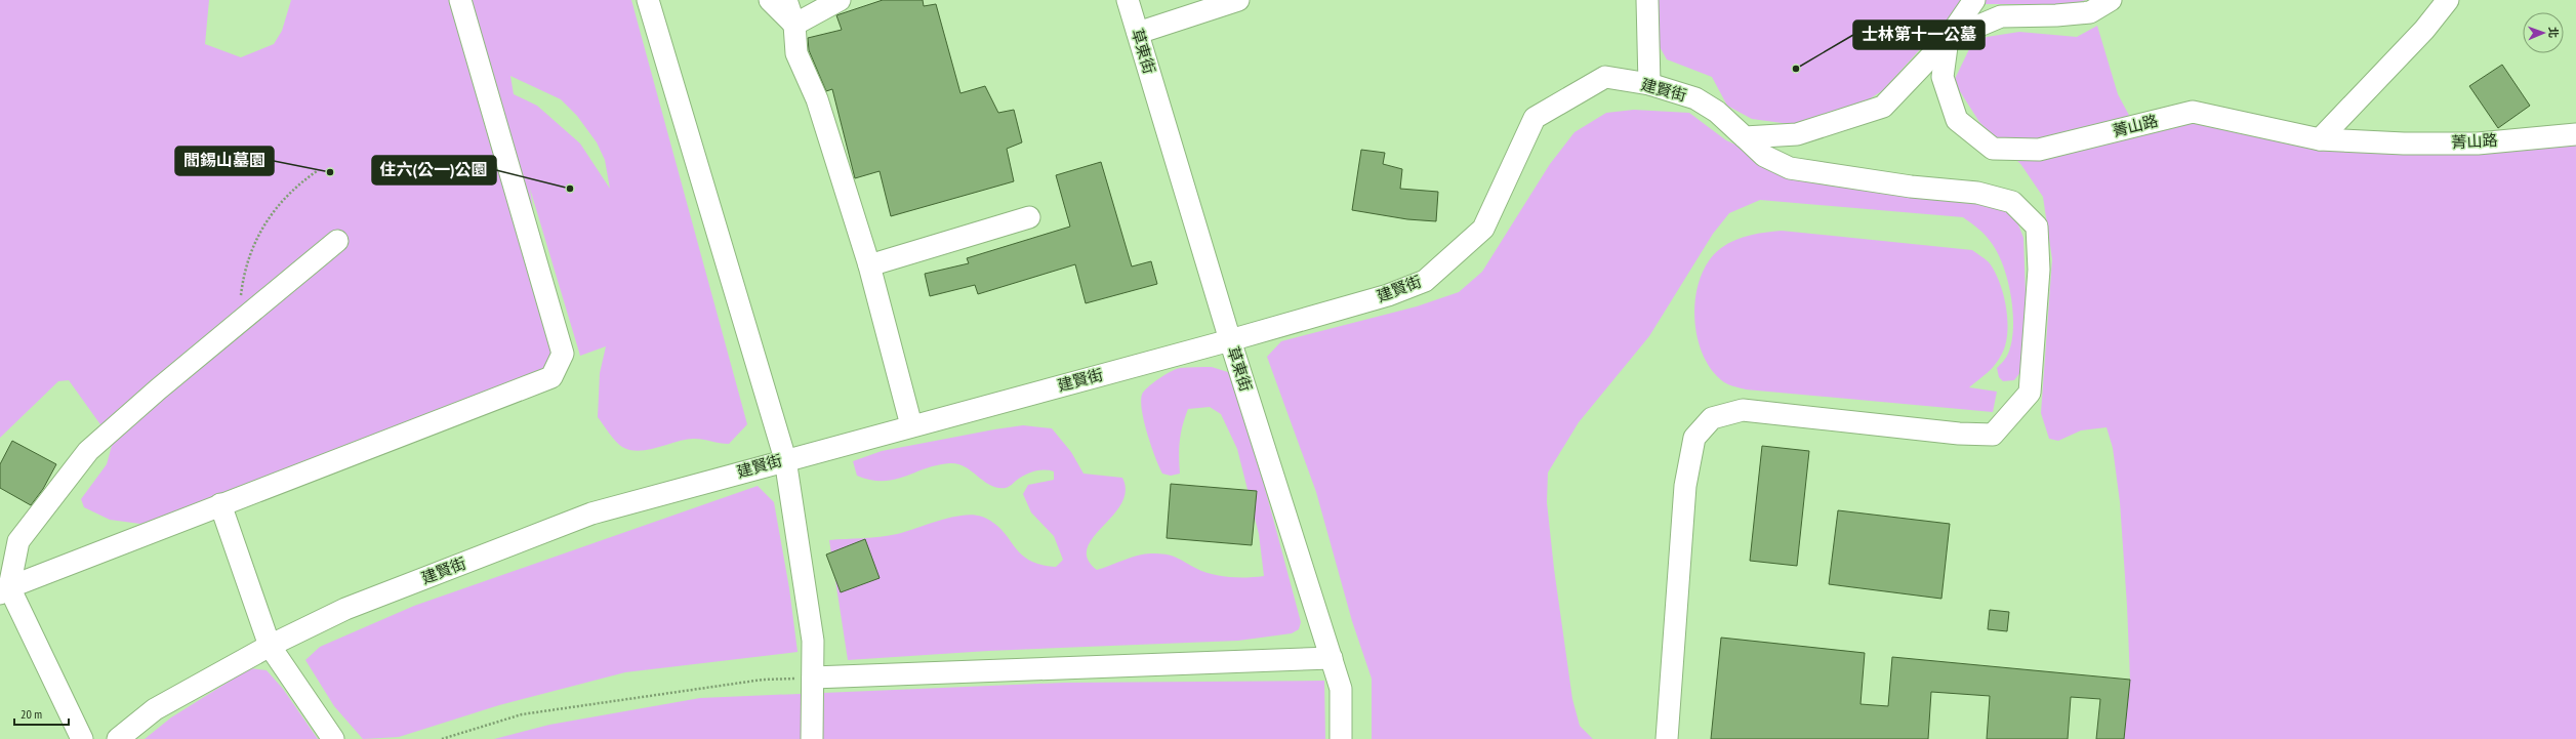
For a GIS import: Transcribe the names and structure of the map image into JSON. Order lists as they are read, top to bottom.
{
  "streets": {
    "street": ["草東街", "建賢街", "菁山路"]
  },
  "crossings": [
    ["草東街", "建賢街"]
  ],
  "places": ["士林第十一公墓", "閻錫山墓園", "住六(公一)公園"],
  "scale_bar": "20 m",
  "north": "right"
}
